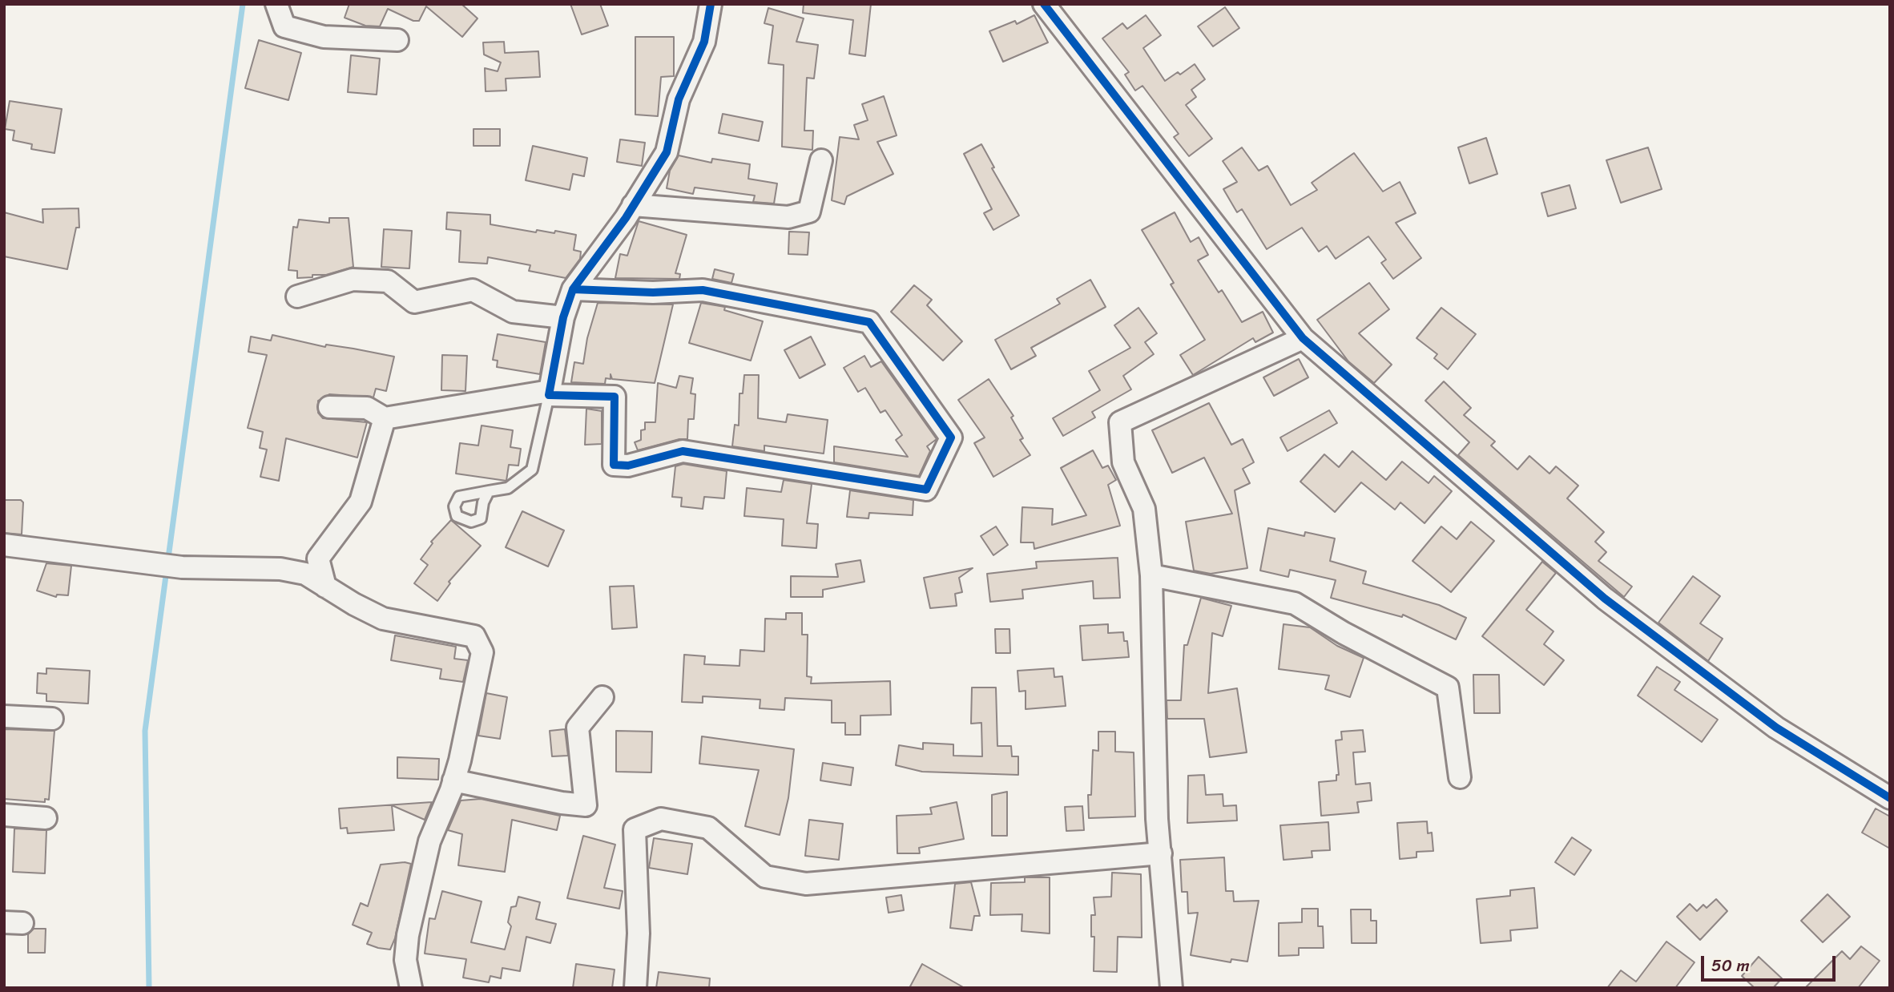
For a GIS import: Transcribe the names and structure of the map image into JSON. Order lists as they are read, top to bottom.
{
  "scale_bar": "50 m"
}
